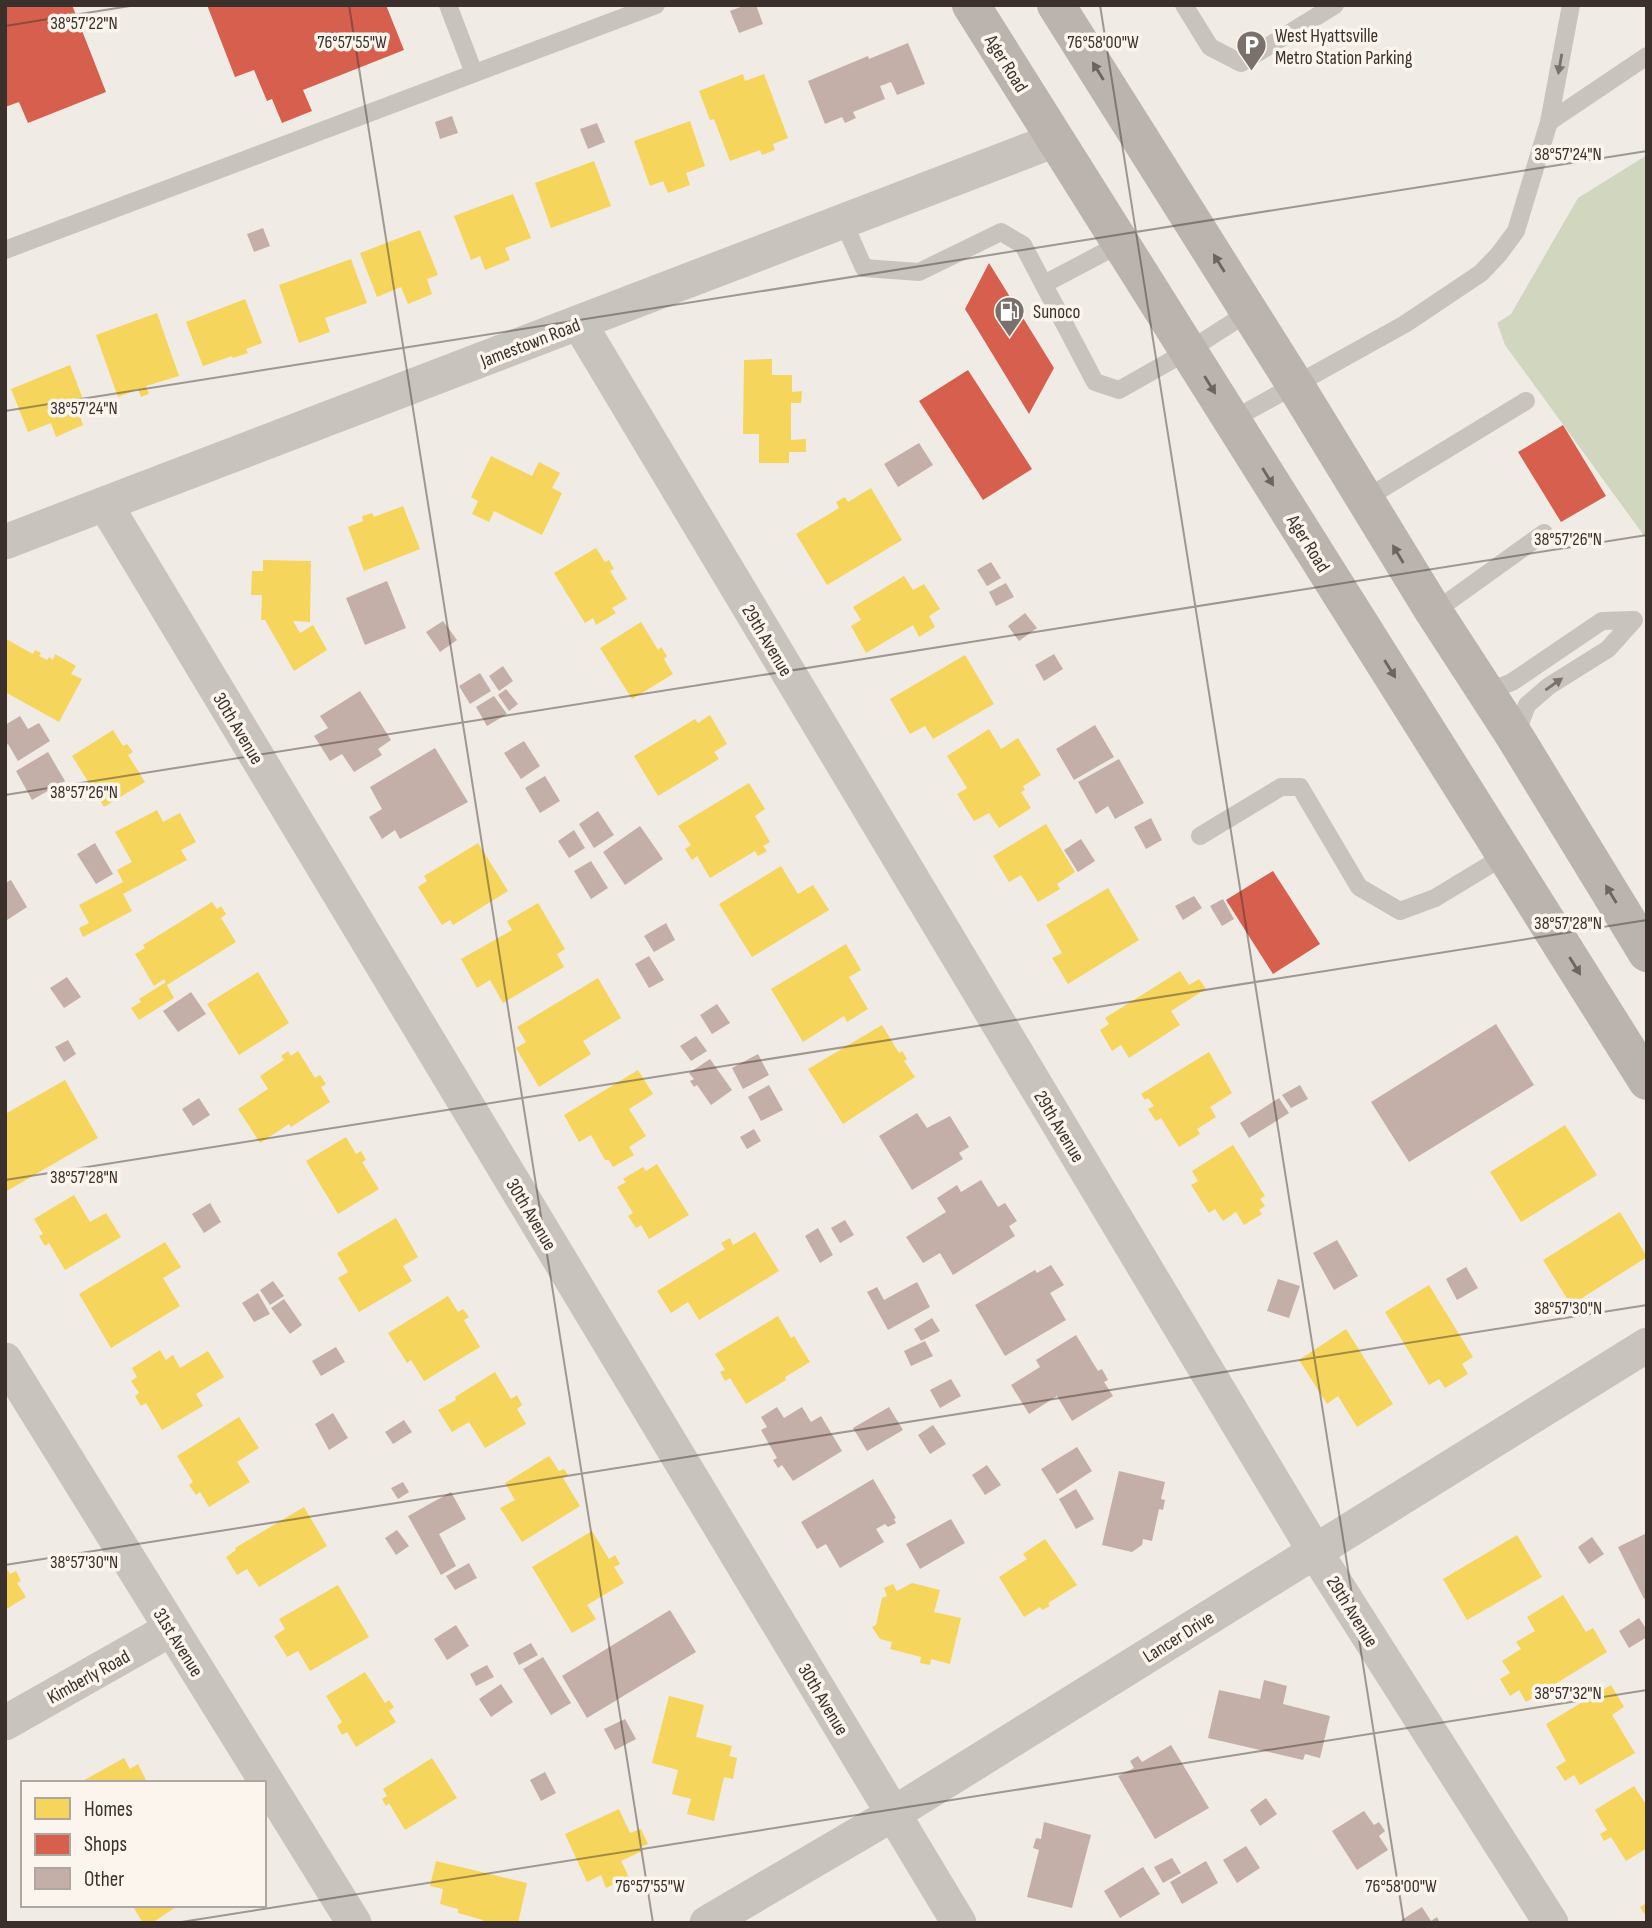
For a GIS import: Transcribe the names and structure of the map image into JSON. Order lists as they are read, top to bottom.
{
  "streets": {
    "main road": ["Ager Road"],
    "street": [
      "Jamestown Road",
      "29th Avenue",
      "30th Avenue",
      "Lancer Drive",
      "31st Avenue",
      "Kimberly Road"
    ]
  },
  "crossings": [
    ["Ager Road", "Jamestown Road"],
    ["Jamestown Road", "29th Avenue"],
    ["Jamestown Road", "30th Avenue"],
    ["29th Avenue", "Lancer Drive"],
    ["30th Avenue", "Lancer Drive"],
    ["31st Avenue", "Kimberly Road"]
  ],
  "places": {
    "parking": ["West Hyattsville Metro Station Parking"],
    "fuel station": ["Sunoco"]
  },
  "legend": ["Homes", "Shops", "Other"],
  "coordinates": [
    "38°57'22\"N",
    "76°57'55\"W",
    "76°58'00\"W",
    "38°57'24\"N",
    "38°57'26\"N",
    "38°57'28\"N",
    "38°57'30\"N",
    "38°57'32\"N"
  ]
}
